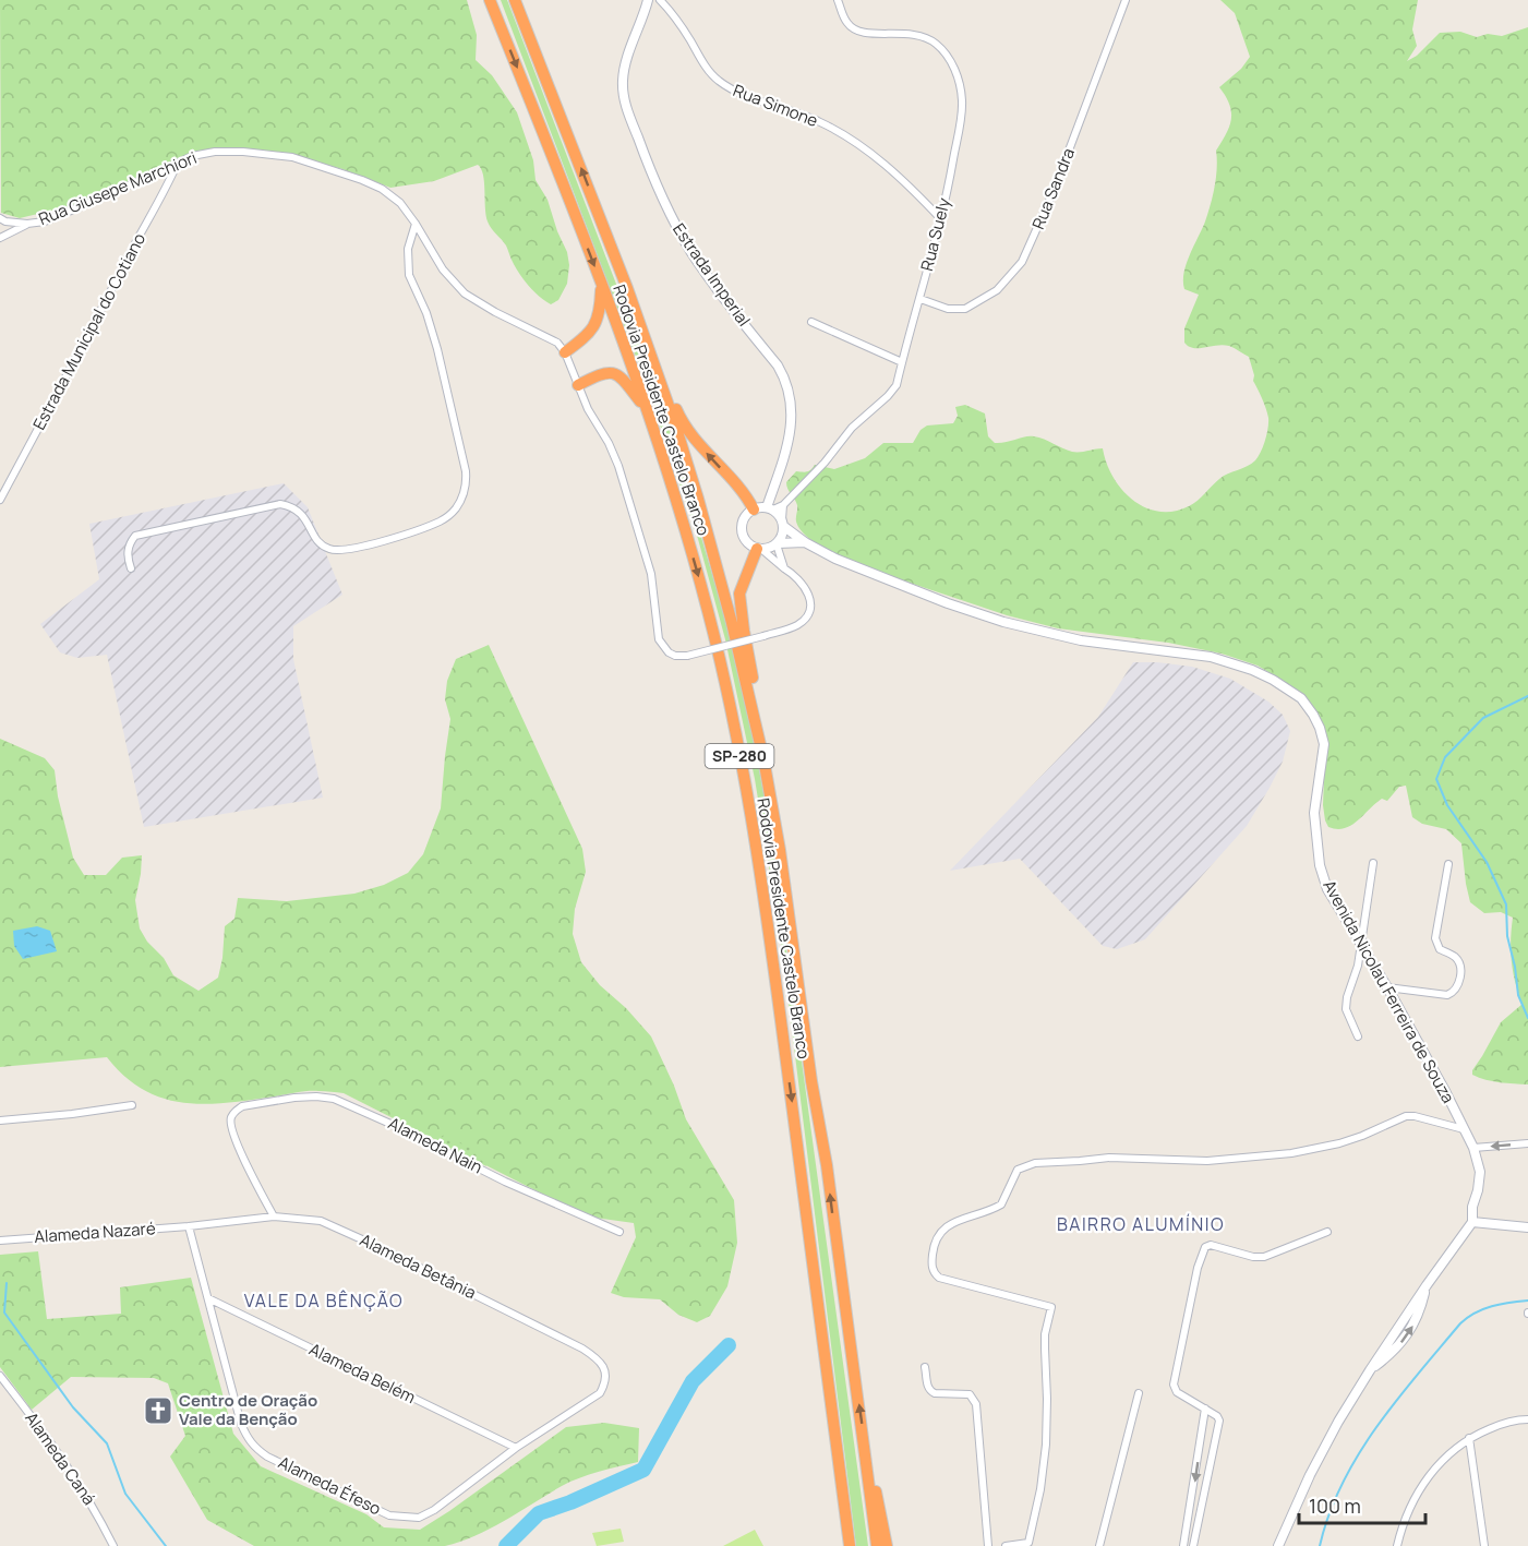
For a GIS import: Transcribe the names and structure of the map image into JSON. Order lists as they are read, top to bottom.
{
  "streets": {
    "highway": ["Rodovia Presidente Castelo Branco", "SP-280"],
    "street": [
      "Rua Simone",
      "Rua Giusepe Marchiori",
      "Rua Sandra",
      "Rua Suely",
      "Estrada Imperial",
      "Estrada Municipal do Cotiano",
      "Avenida Nicolau Ferreira de Souza",
      "Alameda Nain",
      "Alameda Nazaré",
      "Alameda Betânia",
      "Alameda Belém",
      "Alameda Caná",
      "Alameda Éfeso"
    ]
  },
  "crossings": [
    ["Rua Simone", "Rua Suely"],
    ["Rua Giusepe Marchiori", "Estrada Municipal do Cotiano"],
    ["Rua Sandra", "Rua Suely"],
    ["Rua Suely", "Estrada Imperial"],
    ["Rua Suely", "Avenida Nicolau Ferreira de Souza"],
    ["Estrada Imperial", "Avenida Nicolau Ferreira de Souza"],
    ["Alameda Nain", "Alameda Betânia"],
    ["Alameda Nazaré", "Alameda Betânia"],
    ["Alameda Nazaré", "Alameda Éfeso"],
    ["Alameda Betânia", "Alameda Éfeso"],
    ["Alameda Belém", "Alameda Éfeso"]
  ],
  "districts": ["BAIRRO ALUMÍNIO", "VALE DA BÊNÇÃO"],
  "places": {
    "church": ["Centro de Oração Vale da Benção"]
  },
  "scale_bar": "100 m"
}
